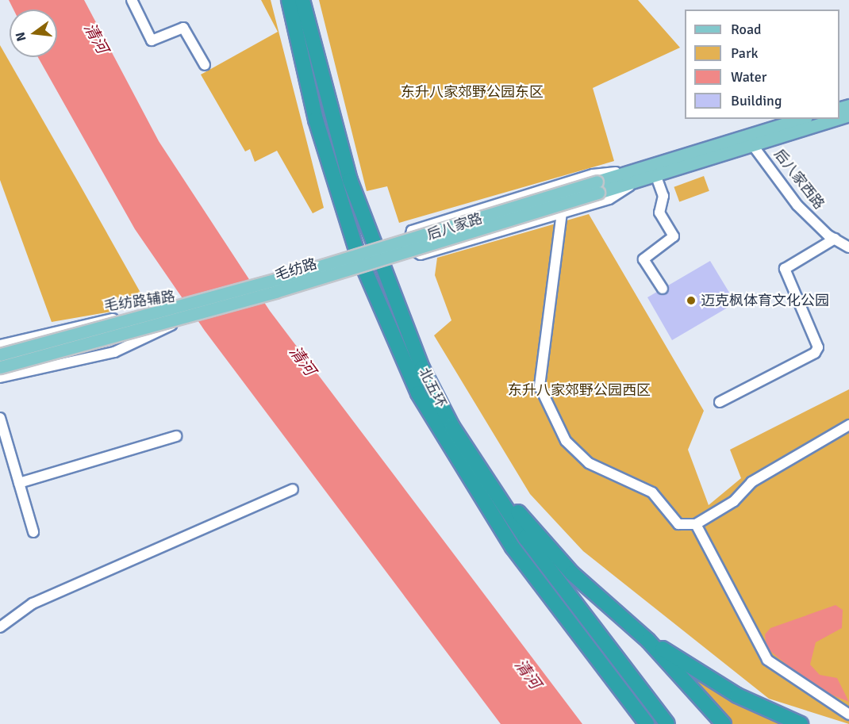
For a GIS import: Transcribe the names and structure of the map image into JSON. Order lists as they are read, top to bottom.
{
  "streets": {
    "highway": ["北五环"],
    "main road": ["后八家路", "毛纺路"],
    "street": ["后八家西路", "毛纺路辅路"]
  },
  "crossings": [
    ["后八家西路", "后八家路"],
    ["后八家路", "毛纺路"]
  ],
  "water": ["清河"],
  "parks": ["东升八家郊野公园东区", "东升八家郊野公园西区"],
  "places": ["迈克枫体育文化公园"],
  "legend": [
    "Road",
    "Park",
    "Water",
    "Building"
  ],
  "north": "left"
}
